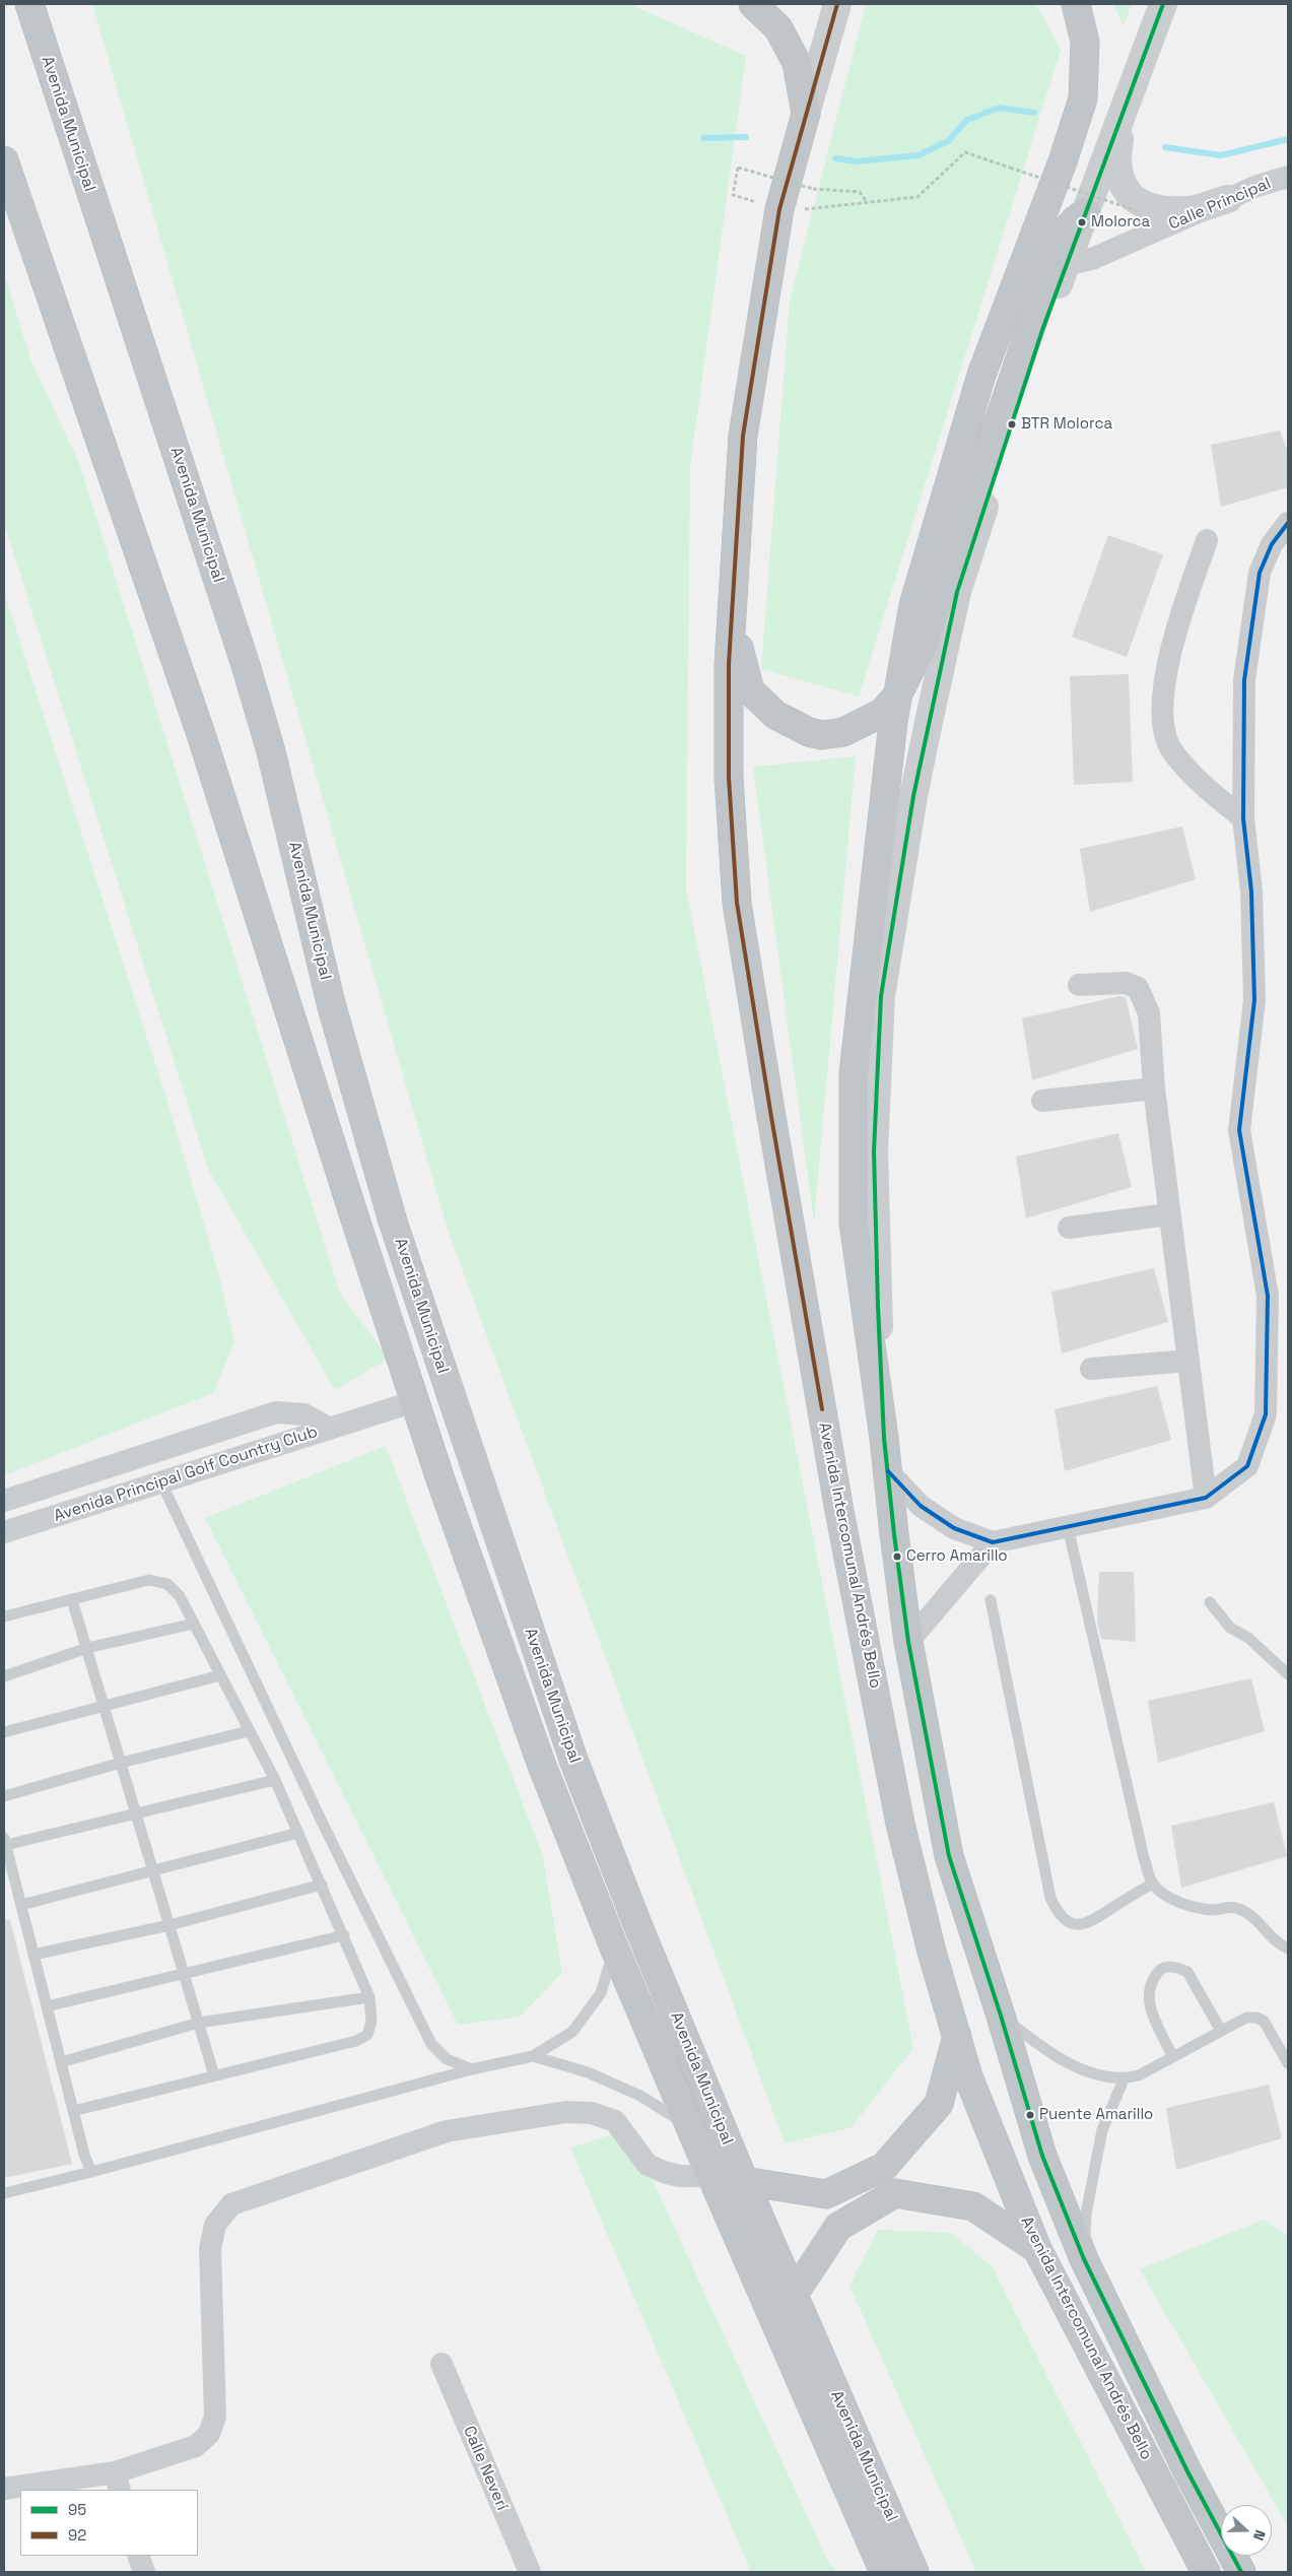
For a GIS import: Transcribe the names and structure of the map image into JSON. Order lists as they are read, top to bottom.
{
  "streets": {
    "highway": ["Avenida Municipal", "Avenida Intercomunal Andrés Bello"],
    "street": ["Calle Principal", "Avenida Principal Golf Country Club", "Calle Neverí"]
  },
  "crossings": [
    ["Calle Principal", "Avenida Intercomunal Andrés Bello"]
  ],
  "places": [
    "Molorca",
    "BTR Molorca",
    "Cerro Amarillo",
    "Puente Amarillo"
  ],
  "lines": ["transit line 95", "transit line 92"],
  "legend": ["95", "92"],
  "north": "right"
}
